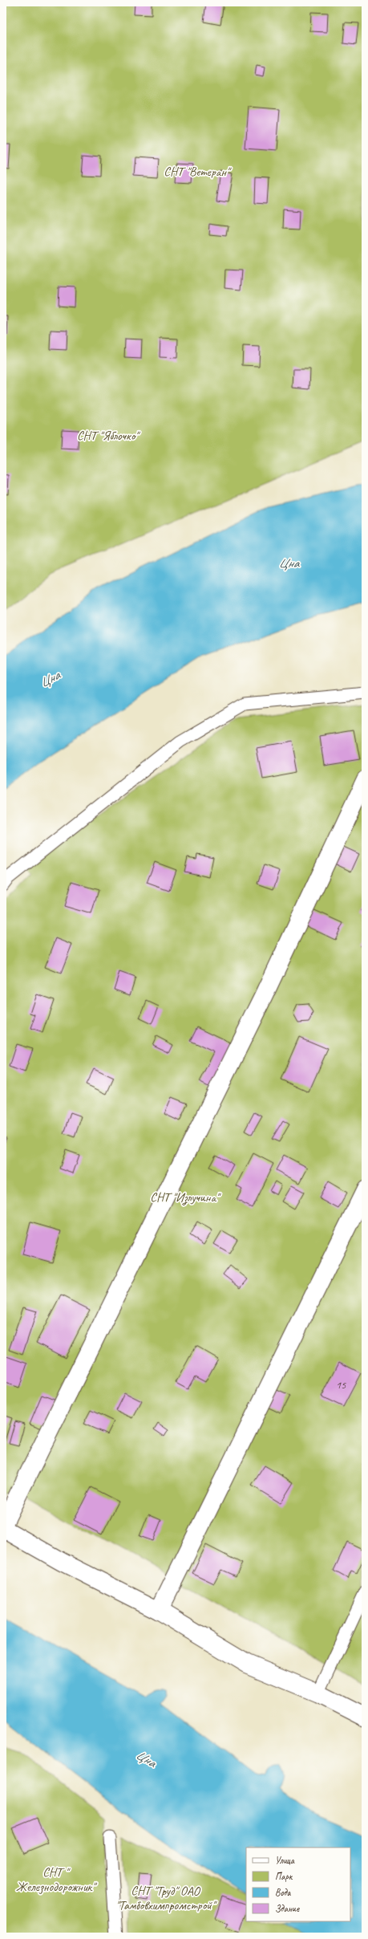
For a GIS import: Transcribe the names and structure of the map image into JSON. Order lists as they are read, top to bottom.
{
  "water": ["Цна"],
  "parks": [
    "СНТ \"Ветеран\"",
    "СНТ \"Яблочко\"",
    "СНТ \"Излучина\"",
    "СНТ \" Железнодорожник\"",
    "СНТ \"Труд\" ОАО \"Тамбовхимпромстрой\""
  ],
  "house_numbers": ["15"],
  "legend": [
    "Улица",
    "Парк",
    "Вода",
    "Здание"
  ]
}
